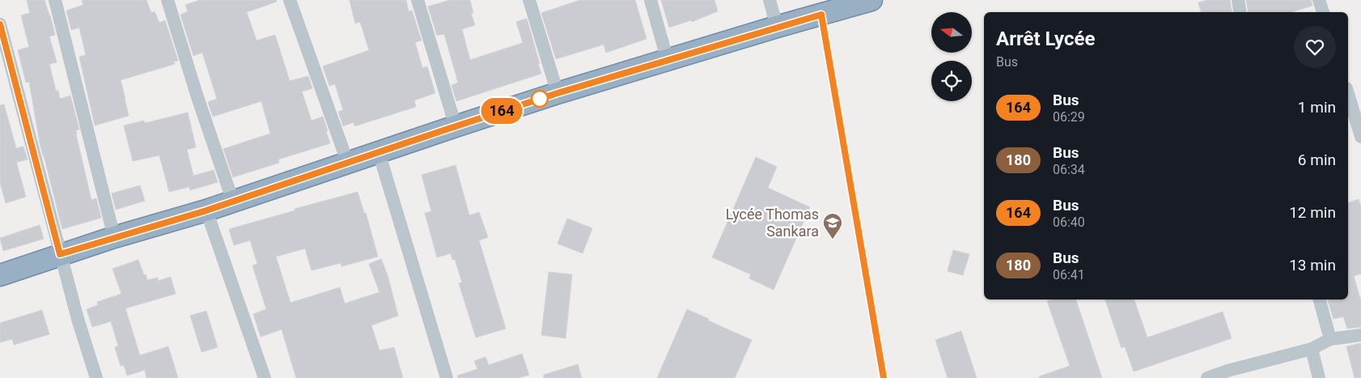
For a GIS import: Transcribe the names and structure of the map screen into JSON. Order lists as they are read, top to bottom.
{
  "places": {
    "school or university": ["Lycée Thomas Sankara"]
  },
  "lines": ["bus line 164"],
  "north": "left",
  "page": {
    "on_map": "164",
    "heading": ["Arrêt Lycée", "Bus"],
    "list": [
      {
        "mark": "164",
        "name": "Bus",
        "note": "06:29",
        "value": "1 min"
      },
      {
        "mark": "180",
        "name": "Bus",
        "note": "06:34",
        "value": "6 min"
      },
      {
        "mark": "164",
        "name": "Bus",
        "note": "06:40",
        "value": "12 min"
      },
      {
        "mark": "180",
        "name": "Bus",
        "note": "06:41",
        "value": "13 min"
      }
    ]
  }
}
